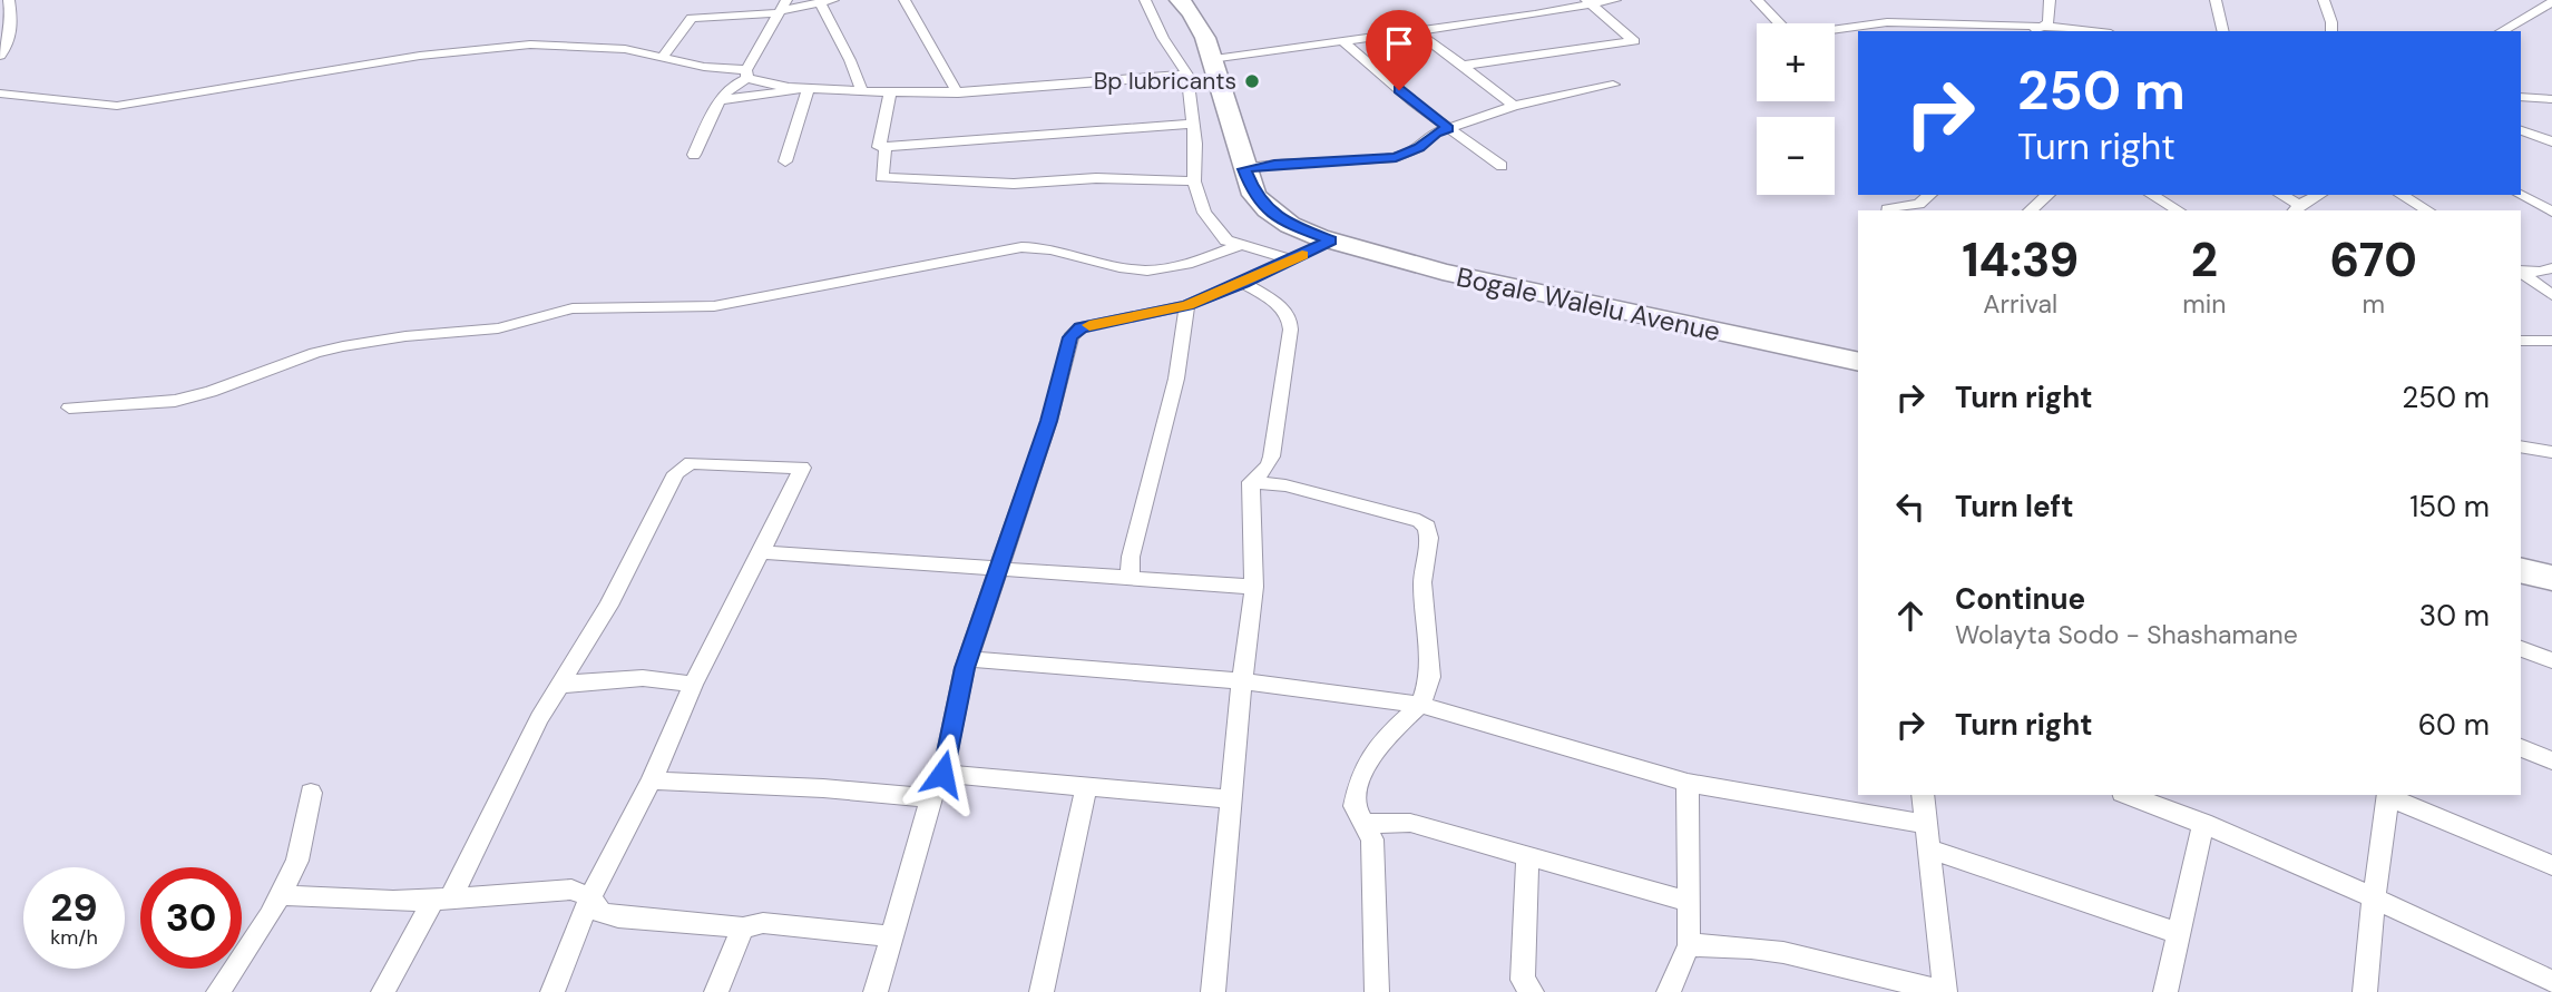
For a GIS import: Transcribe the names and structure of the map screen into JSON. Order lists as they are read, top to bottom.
{
  "streets": {
    "highway": ["Bogale Walelu Avenue"]
  },
  "places": ["Bp lubricants"],
  "page": {
    "map_buttons": ["+", "−"],
    "turn": ["250 m", "Turn right"],
    "eta": [
      "14:39",
      "Arrival",
      "2",
      "min",
      "670",
      "m"
    ],
    "list": [
      {
        "name": "Turn right",
        "value": "250 m"
      },
      {
        "name": "Turn left",
        "value": "150 m"
      },
      {
        "name": "Continue",
        "note": "Wolayta Sodo - Shashamane",
        "value": "30 m"
      },
      {
        "name": "Turn right",
        "value": "60 m"
      }
    ],
    "speed": "29 km/h",
    "limit": "30"
  }
}
